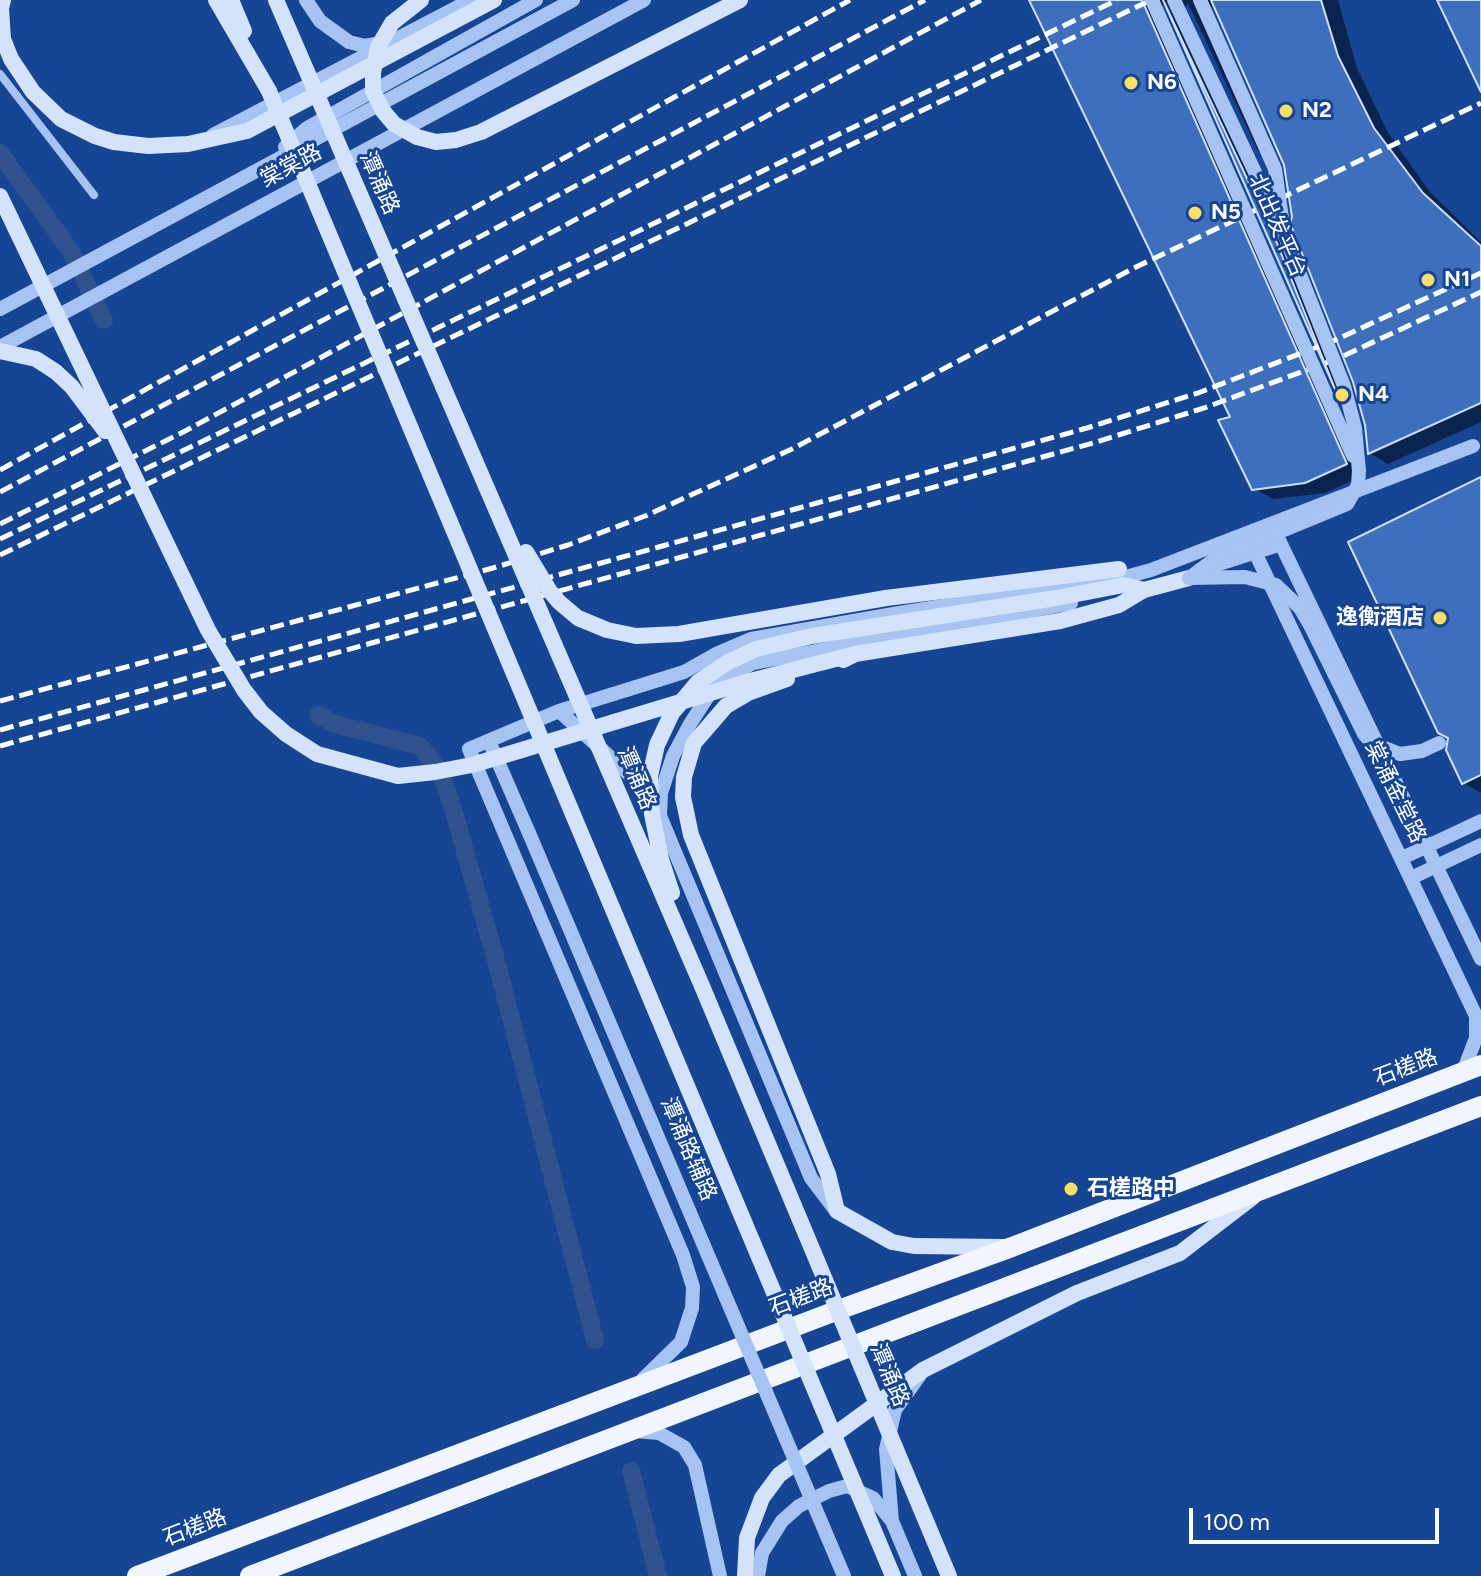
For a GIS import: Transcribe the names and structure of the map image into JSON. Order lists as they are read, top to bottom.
{
  "streets": {
    "main road": ["潭涌路", "石槎路"],
    "street": [
      "棠棠路",
      "北出发平台",
      "棠涌金堂路",
      "潭涌路辅路"
    ]
  },
  "crossings": [
    ["棠涌金堂路", "石槎路"]
  ],
  "places": [
    "N6",
    "N2",
    "N5",
    "N1",
    "N4",
    "逸衡酒店",
    "石槎路中"
  ],
  "scale_bar": "100 m"
}
